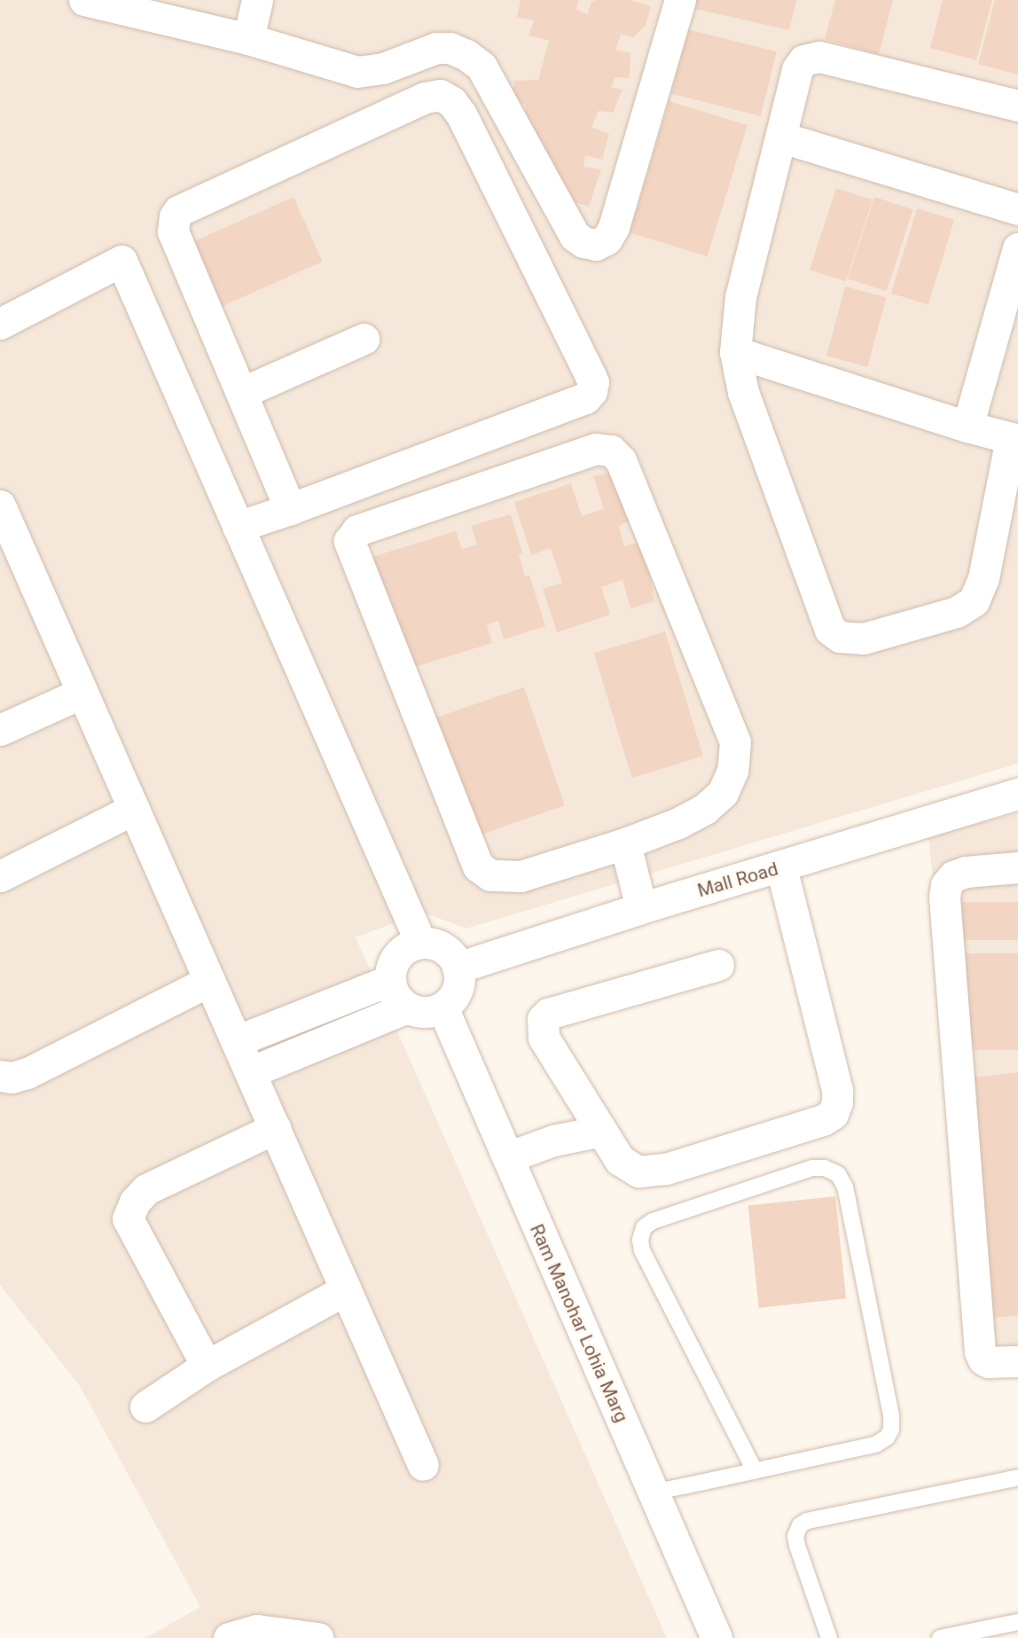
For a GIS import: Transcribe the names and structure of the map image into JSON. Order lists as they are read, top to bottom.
{
  "streets": {
    "street": ["Mall Road", "Ram Manohar Lohia Marg"]
  },
  "crossings": [
    ["Mall Road", "Ram Manohar Lohia Marg"]
  ]
}
